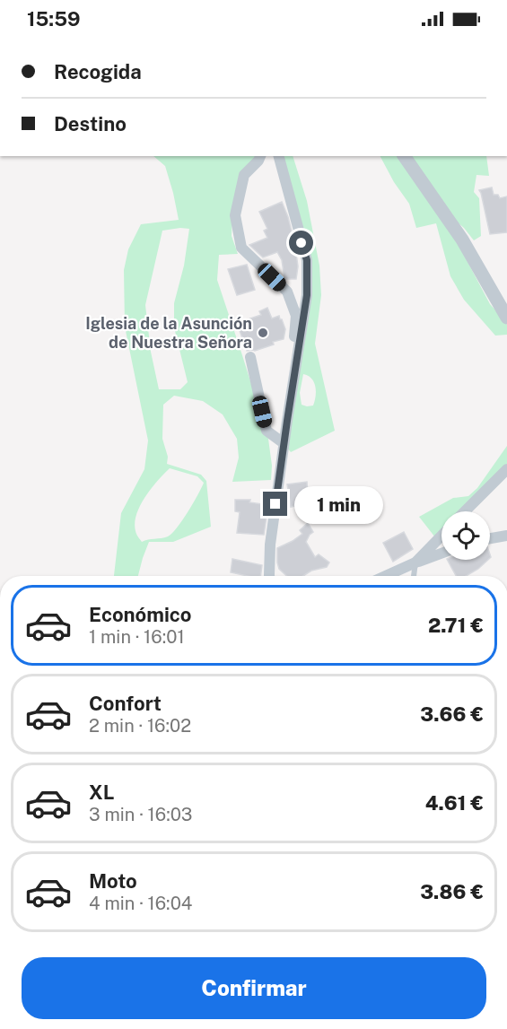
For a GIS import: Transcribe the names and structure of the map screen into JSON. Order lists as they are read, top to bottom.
{
  "places": ["Iglesia de la Asunción de Nuestra Señora"],
  "page": {
    "status": "15:59",
    "banner": ["Recogida", "Destino"],
    "bubble": "1 min",
    "list": [
      {
        "name": "Económico",
        "note": "1 min · 16:01",
        "value": "2.71 €"
      },
      {
        "name": "Confort",
        "note": "2 min · 16:02",
        "value": "3.66 €"
      },
      {
        "name": "XL",
        "note": "3 min · 16:03",
        "value": "4.61 €"
      },
      {
        "name": "Moto",
        "note": "4 min · 16:04",
        "value": "3.86 €"
      }
    ],
    "buttons": "Confirmar"
  }
}
